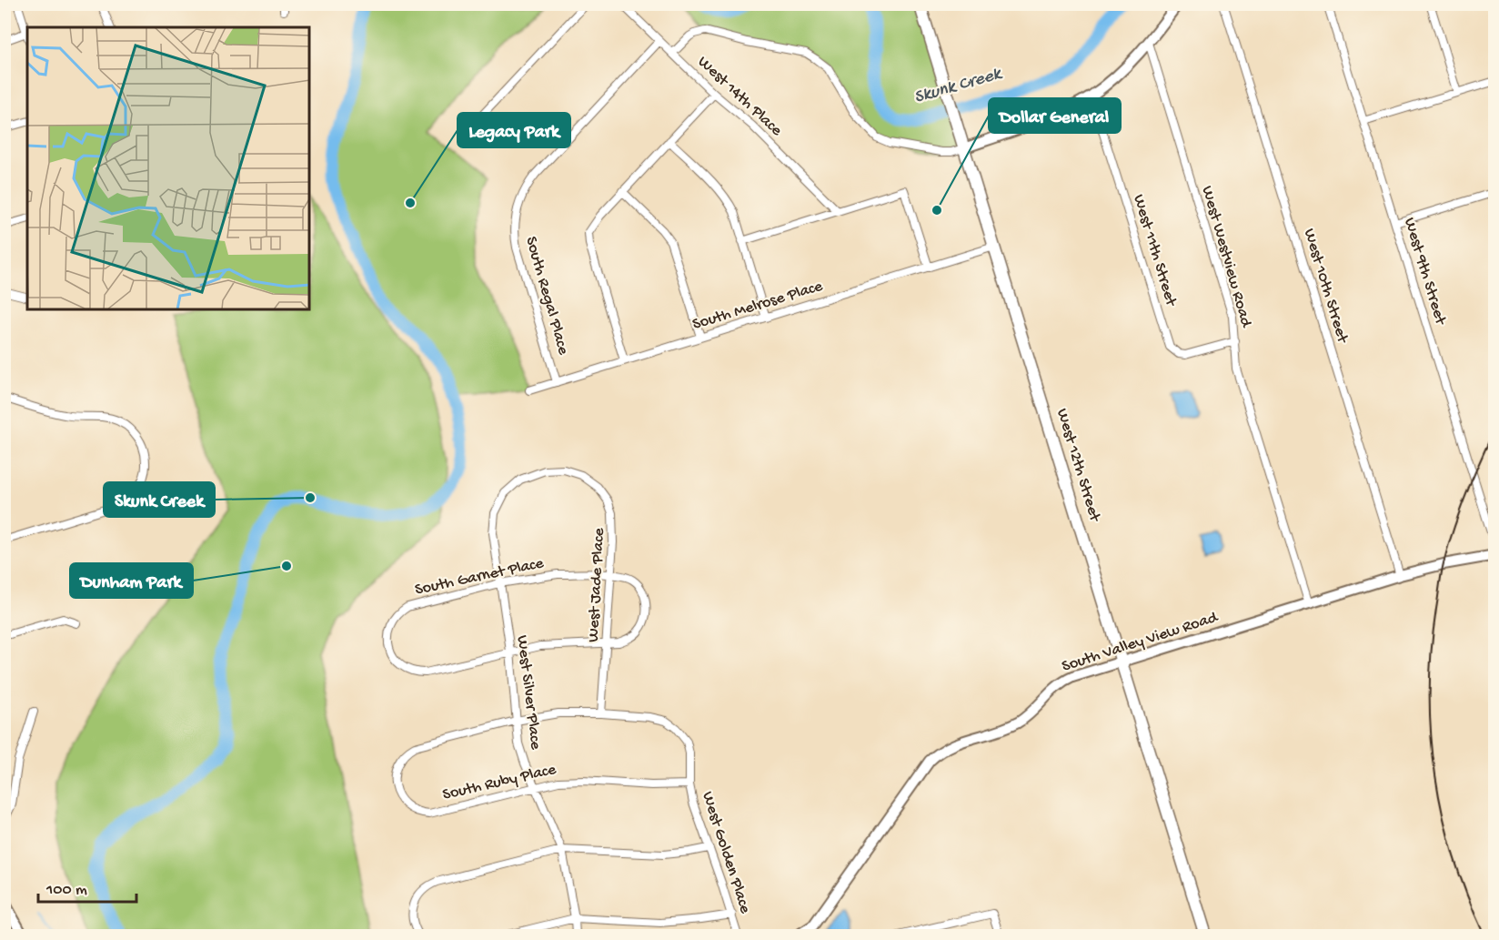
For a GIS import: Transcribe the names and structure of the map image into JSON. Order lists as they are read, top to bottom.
{
  "streets": {
    "main road": ["West 12th Street"],
    "street": [
      "West 14th Place",
      "West 11th Street",
      "West Westview Road",
      "West 9th Street",
      "West 10th Street",
      "South Regal Place",
      "South Melrose Place",
      "South Garnet Place",
      "West Jade Place",
      "South Valley View Road",
      "West Silver Place",
      "South Ruby Place",
      "West Golden Place"
    ]
  },
  "crossings": [
    ["West 14th Place", "South Regal Place"],
    ["West 11th Street", "West Westview Road"],
    ["West Westview Road", "South Valley View Road"],
    ["West 10th Street", "South Valley View Road"],
    ["South Regal Place", "South Melrose Place"],
    ["South Melrose Place", "West 12th Street"],
    ["West 12th Street", "South Valley View Road"],
    ["South Garnet Place", "West Jade Place"],
    ["South Garnet Place", "West Silver Place"],
    ["West Jade Place", "West Silver Place"],
    ["West Jade Place", "West Golden Place"],
    ["West Silver Place", "South Ruby Place"],
    ["South Ruby Place", "West Golden Place"]
  ],
  "water": ["Skunk Creek"],
  "places": [
    "Legacy Park",
    "Dollar General",
    "Skunk Creek",
    "Dunham Park"
  ],
  "scale_bar": "100 m"
}
